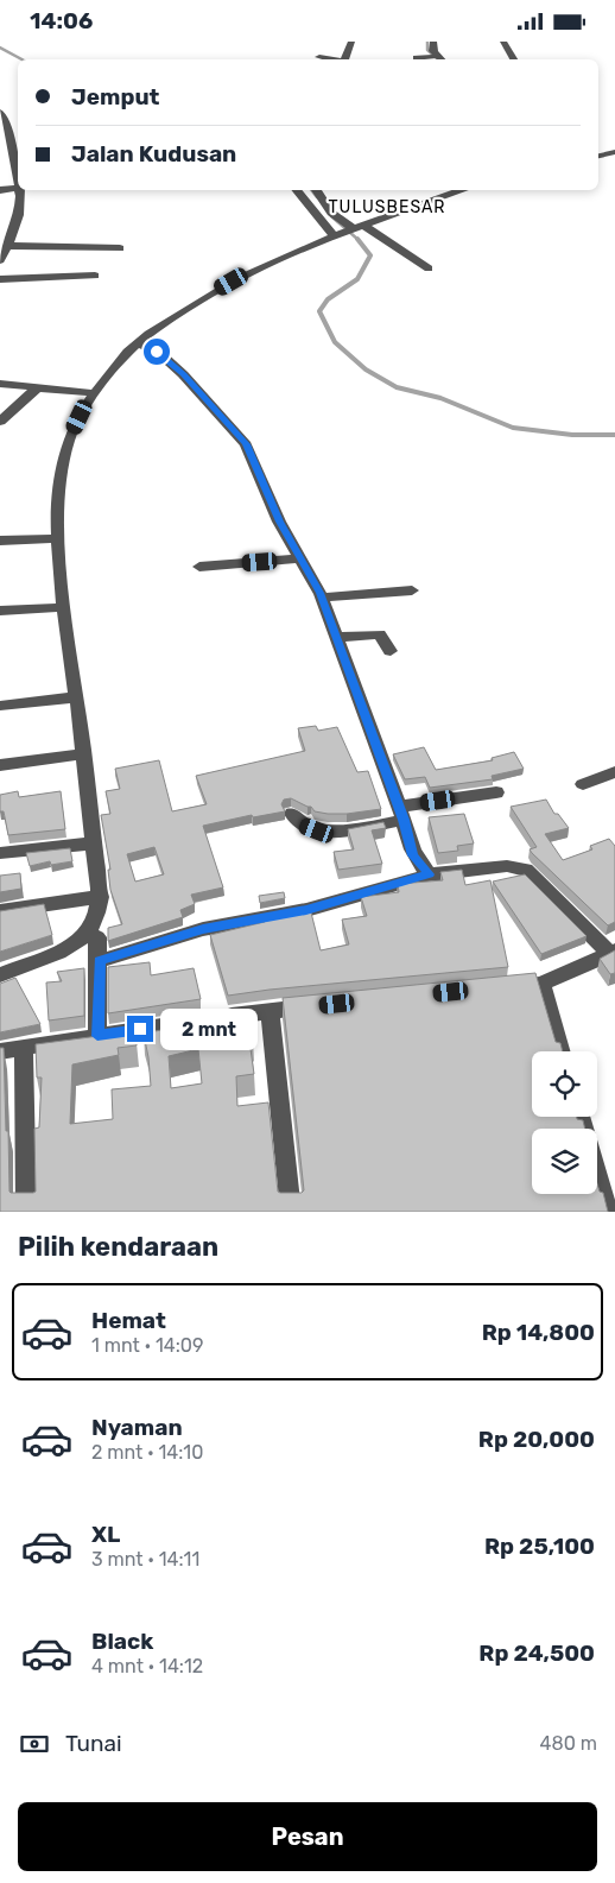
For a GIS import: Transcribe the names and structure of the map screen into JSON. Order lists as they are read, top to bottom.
{
  "districts": ["TULUSBESAR"],
  "page": {
    "status": "14:06",
    "banner": ["Jemput", "Jalan Kudusan"],
    "bubble": "2 mnt",
    "heading": "Pilih kendaraan",
    "list": [
      {
        "name": "Hemat",
        "note": "1 mnt · 14:09",
        "value": "Rp 14,800"
      },
      {
        "name": "Nyaman",
        "note": "2 mnt · 14:10",
        "value": "Rp 20,000"
      },
      {
        "name": "XL",
        "note": "3 mnt · 14:11",
        "value": "Rp 25,100"
      },
      {
        "name": "Black",
        "note": "4 mnt · 14:12",
        "value": "Rp 24,500"
      }
    ],
    "pay": ["Tunai", "480 m"],
    "buttons": "Pesan"
  }
}
